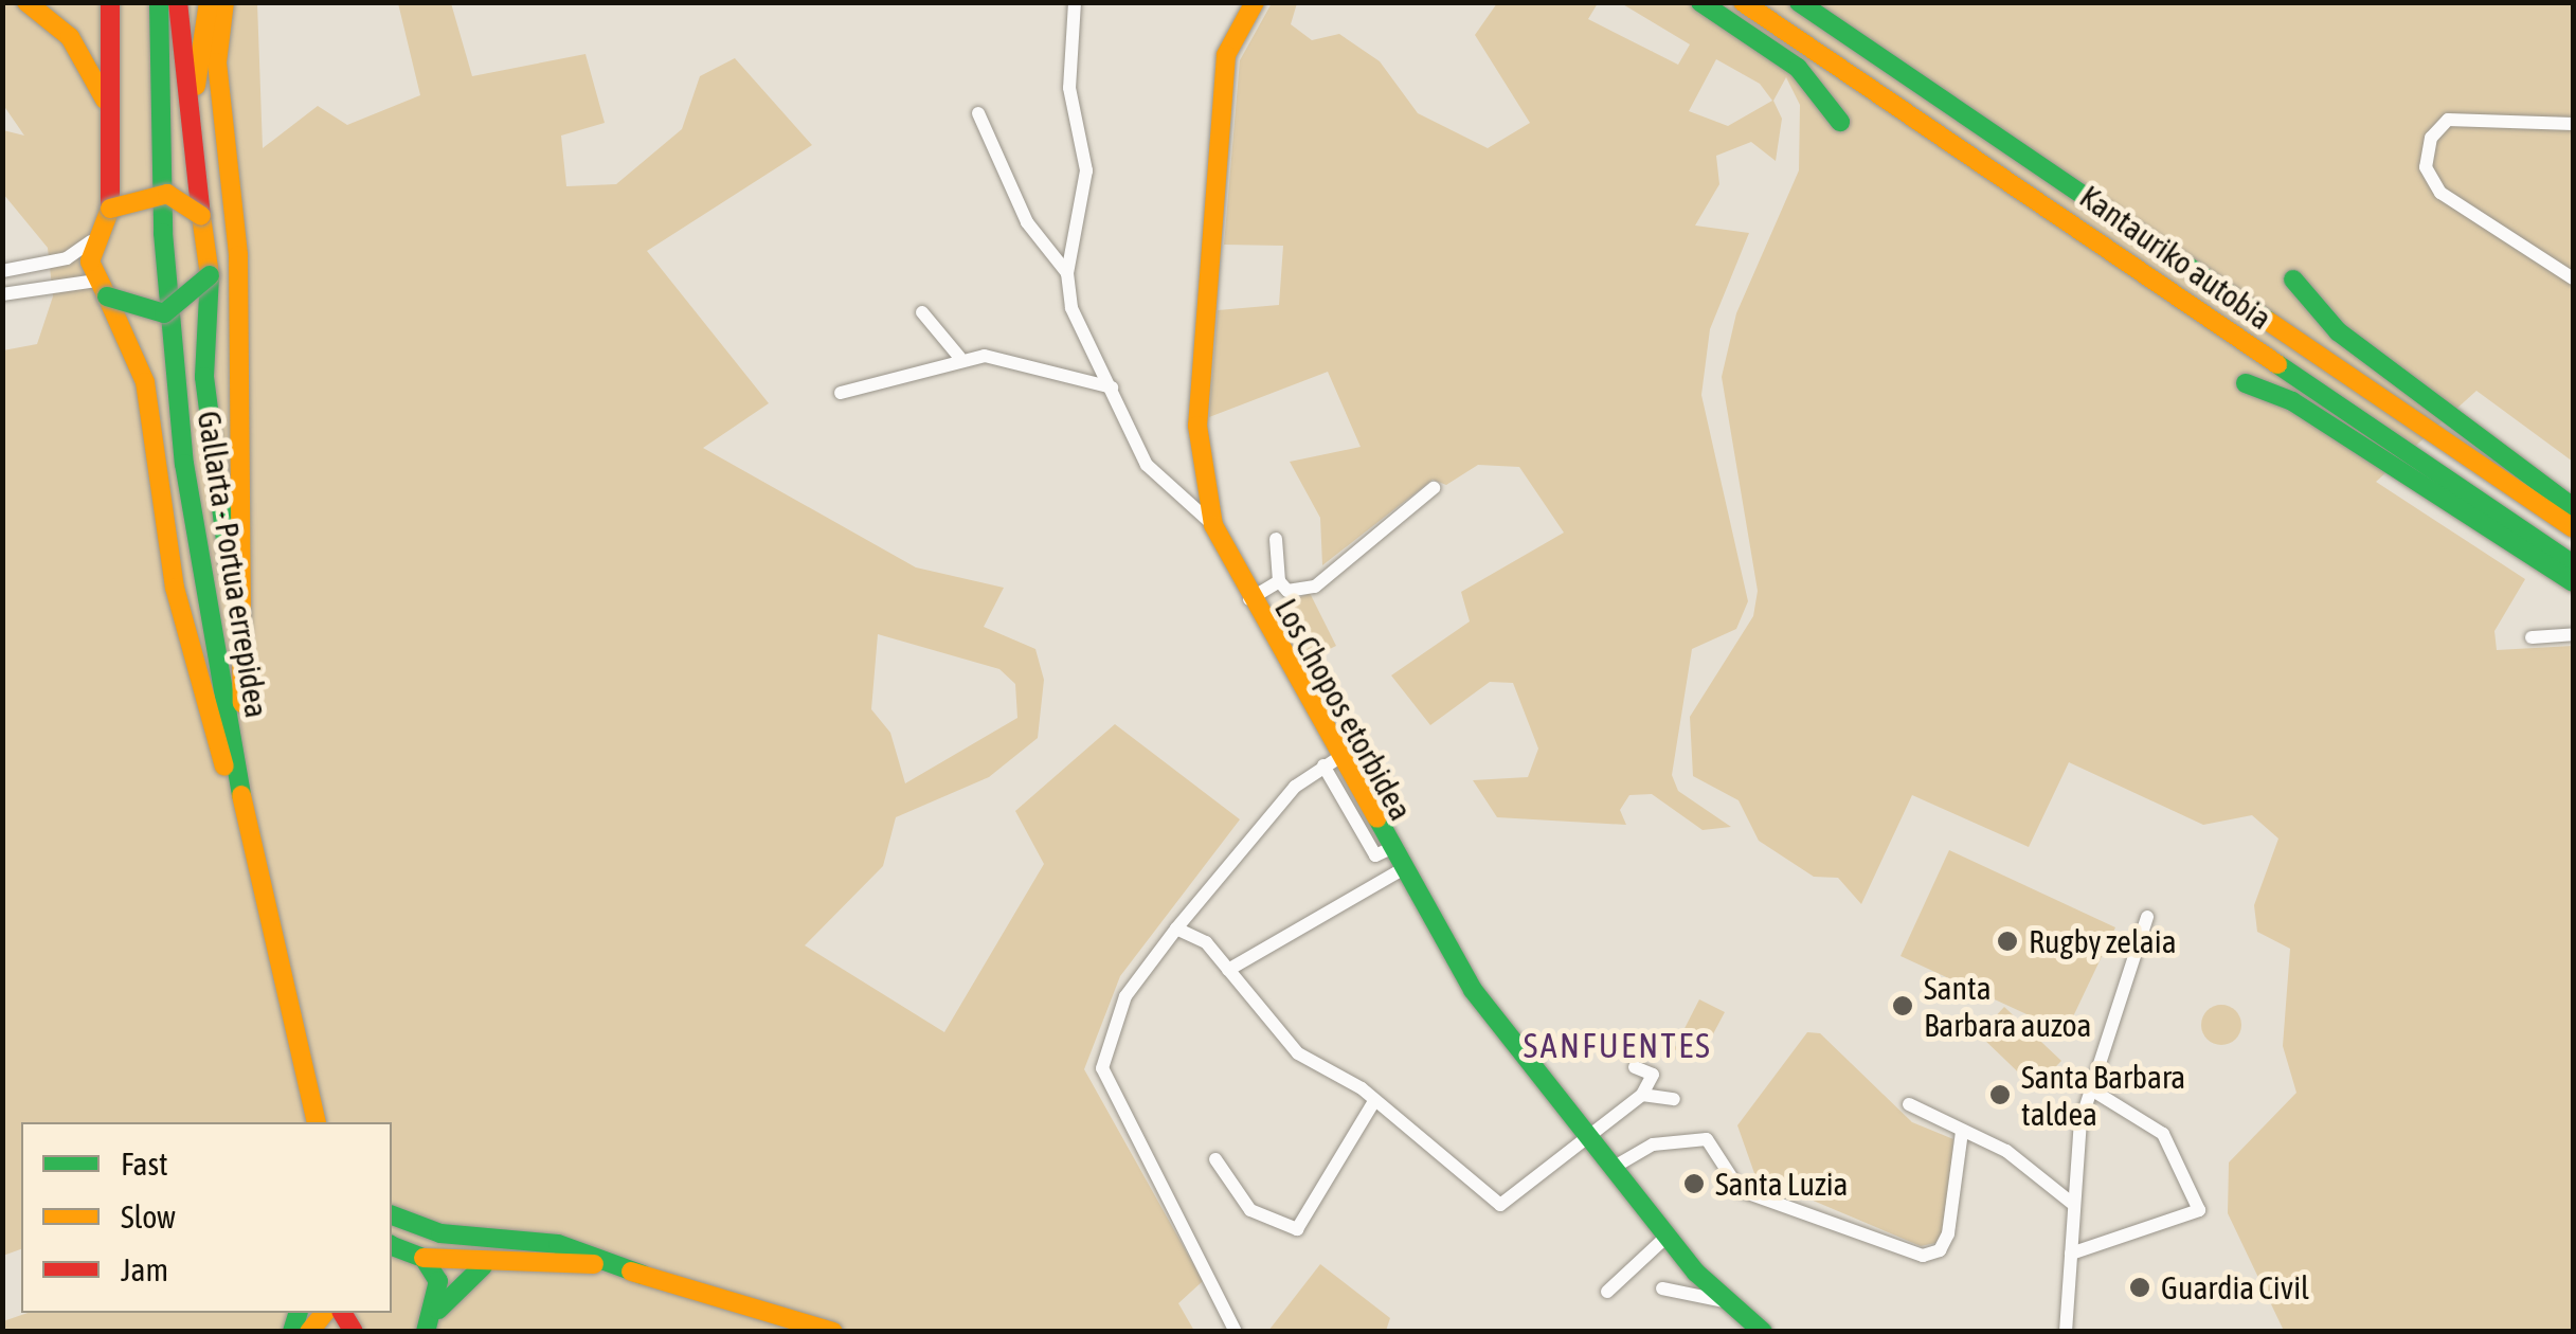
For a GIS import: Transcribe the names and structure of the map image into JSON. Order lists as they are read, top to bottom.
{
  "streets": {
    "main road": ["Kantauriko autobia", "Gallarta - Portua errepidea", "Los Chopos etorbidea"]
  },
  "districts": ["SANFUENTES"],
  "places": [
    "Rugby zelaia",
    "Santa Barbara auzoa",
    "Santa Barbara taldea",
    "Santa Luzia",
    "Guardia Civil"
  ],
  "legend": ["Fast", "Slow", "Jam"]
}
